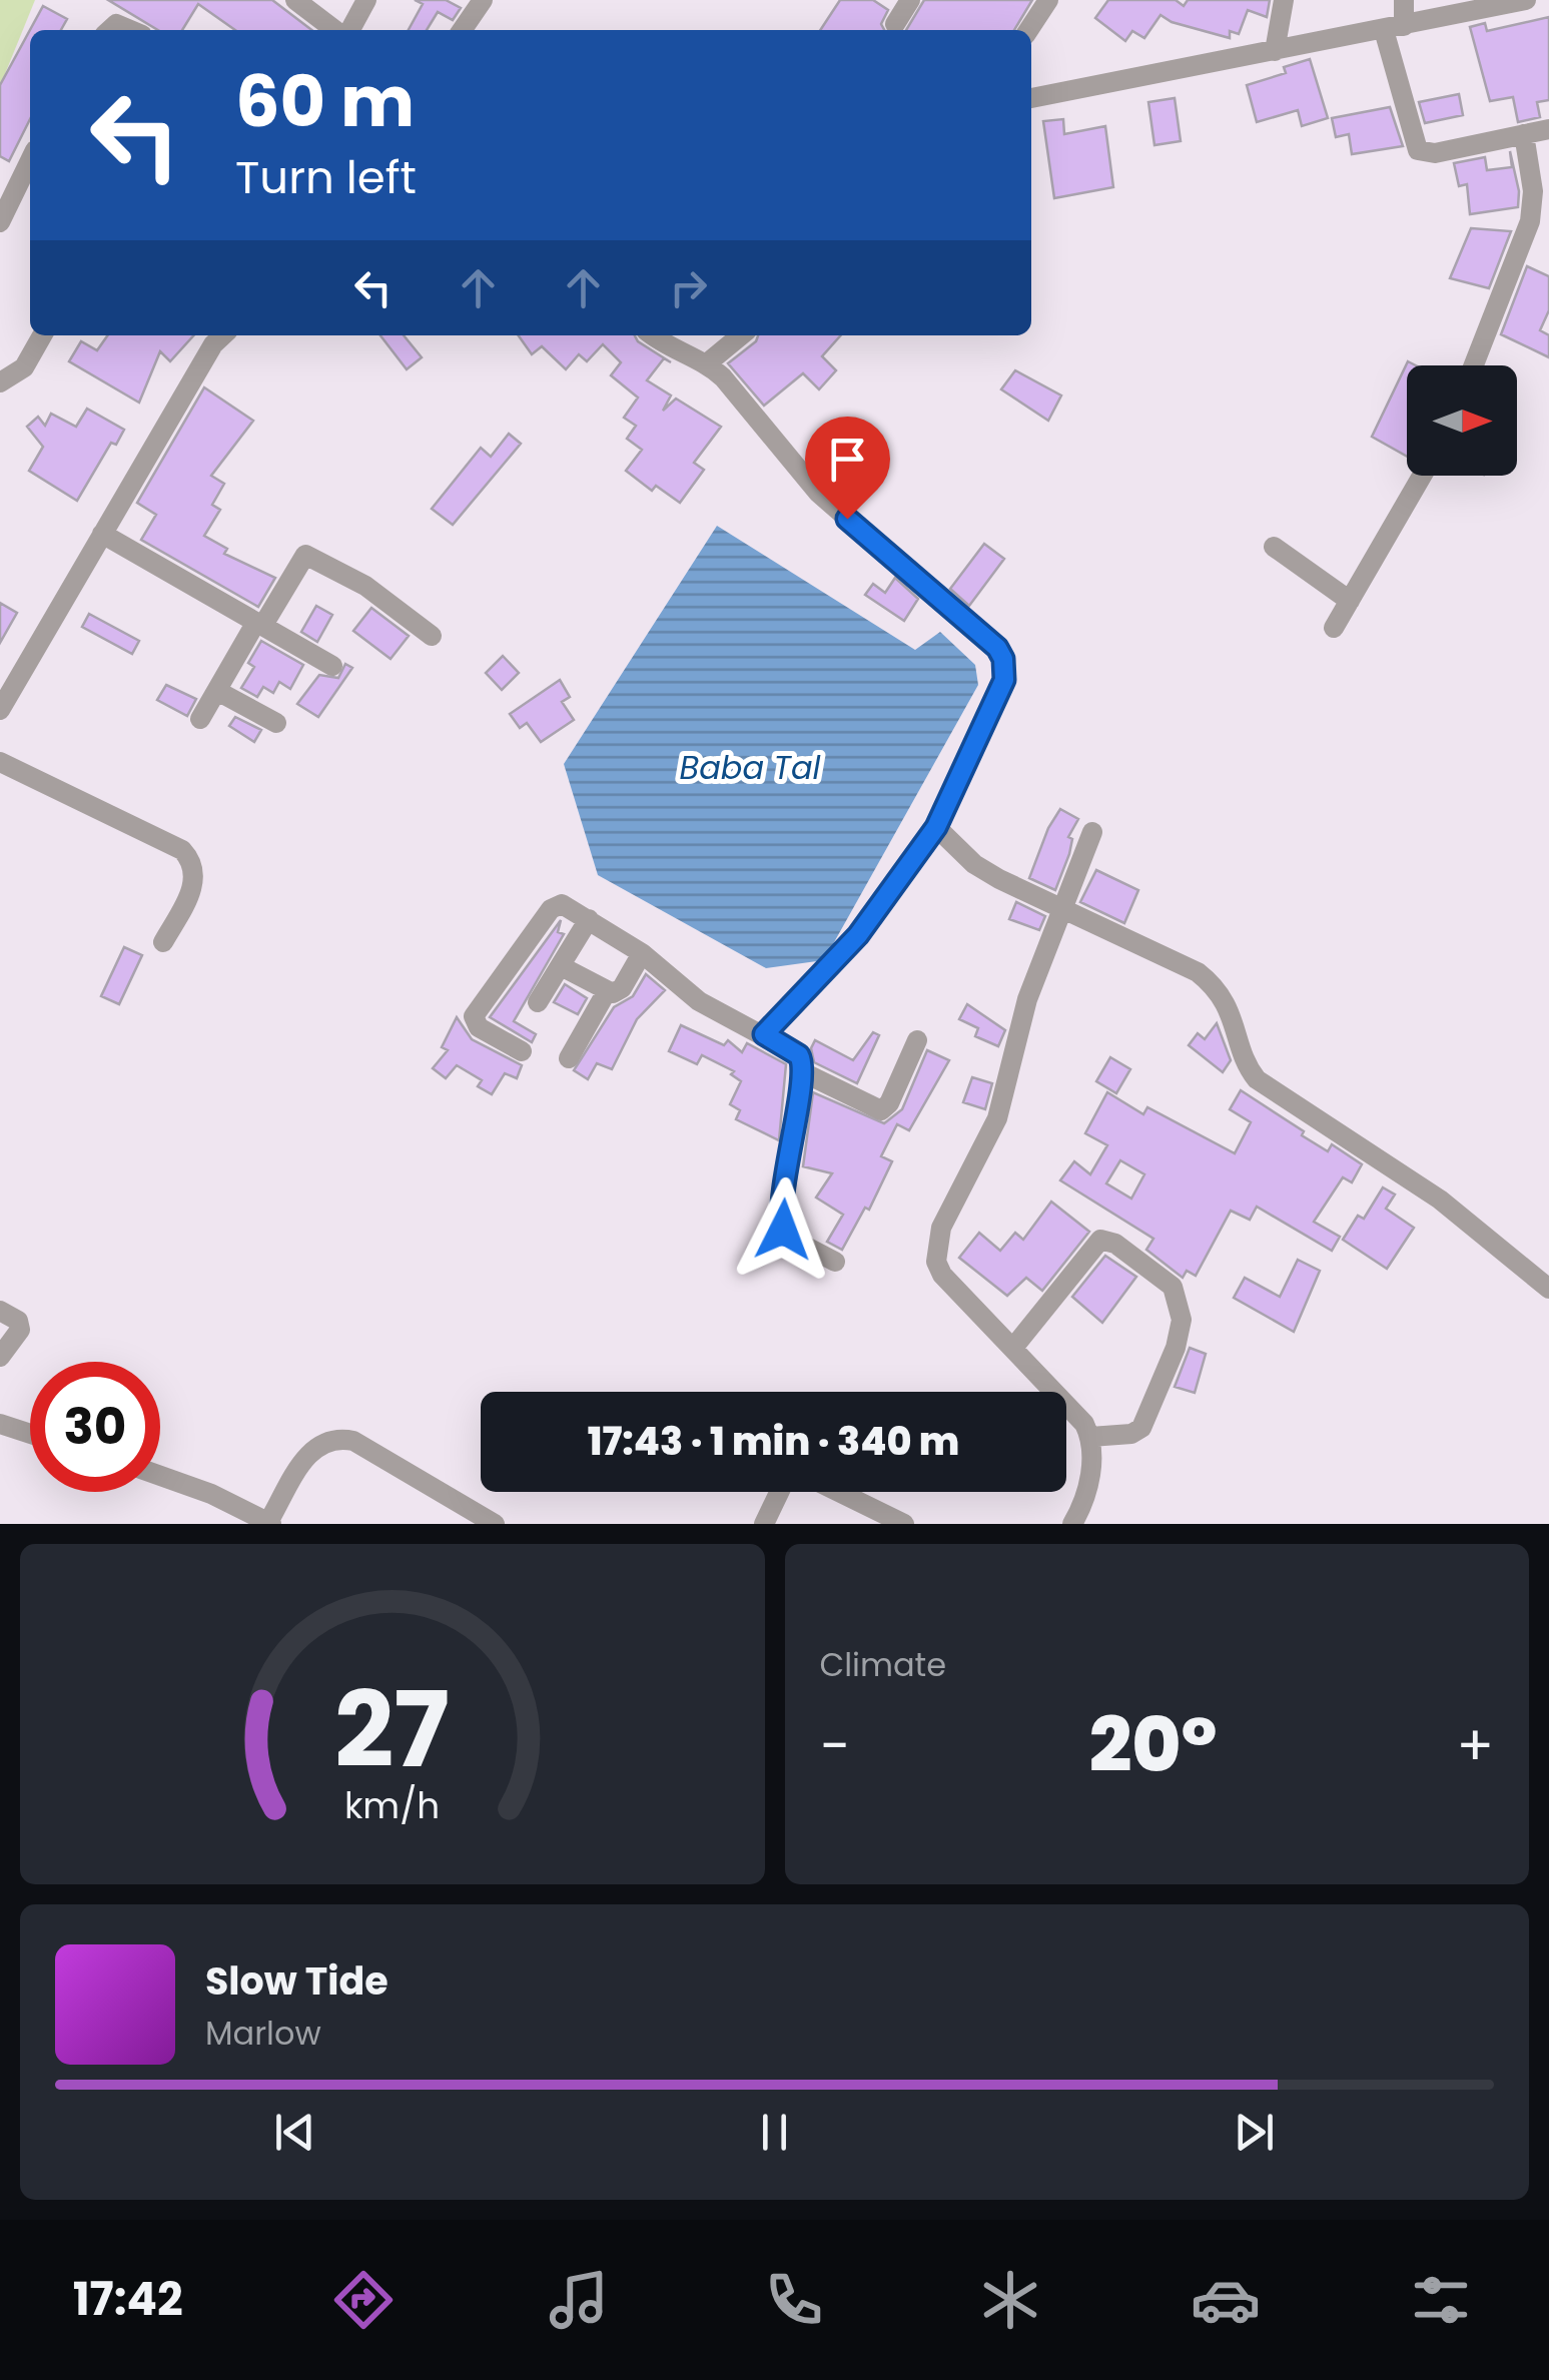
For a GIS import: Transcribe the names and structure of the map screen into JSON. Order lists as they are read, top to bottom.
{
  "water": ["Baba Tal"],
  "north": "right",
  "page": {
    "turn": ["60 m", "Turn left"],
    "limit": "30",
    "trip": "17:43 · 1 min · 340 m",
    "tile": "Climate",
    "heat": ["−", "20°", "+"],
    "song": ["Slow Tide", "Marlow"],
    "tabs": "17:42",
    "gauge": ["27", "km/h"]
  }
}
